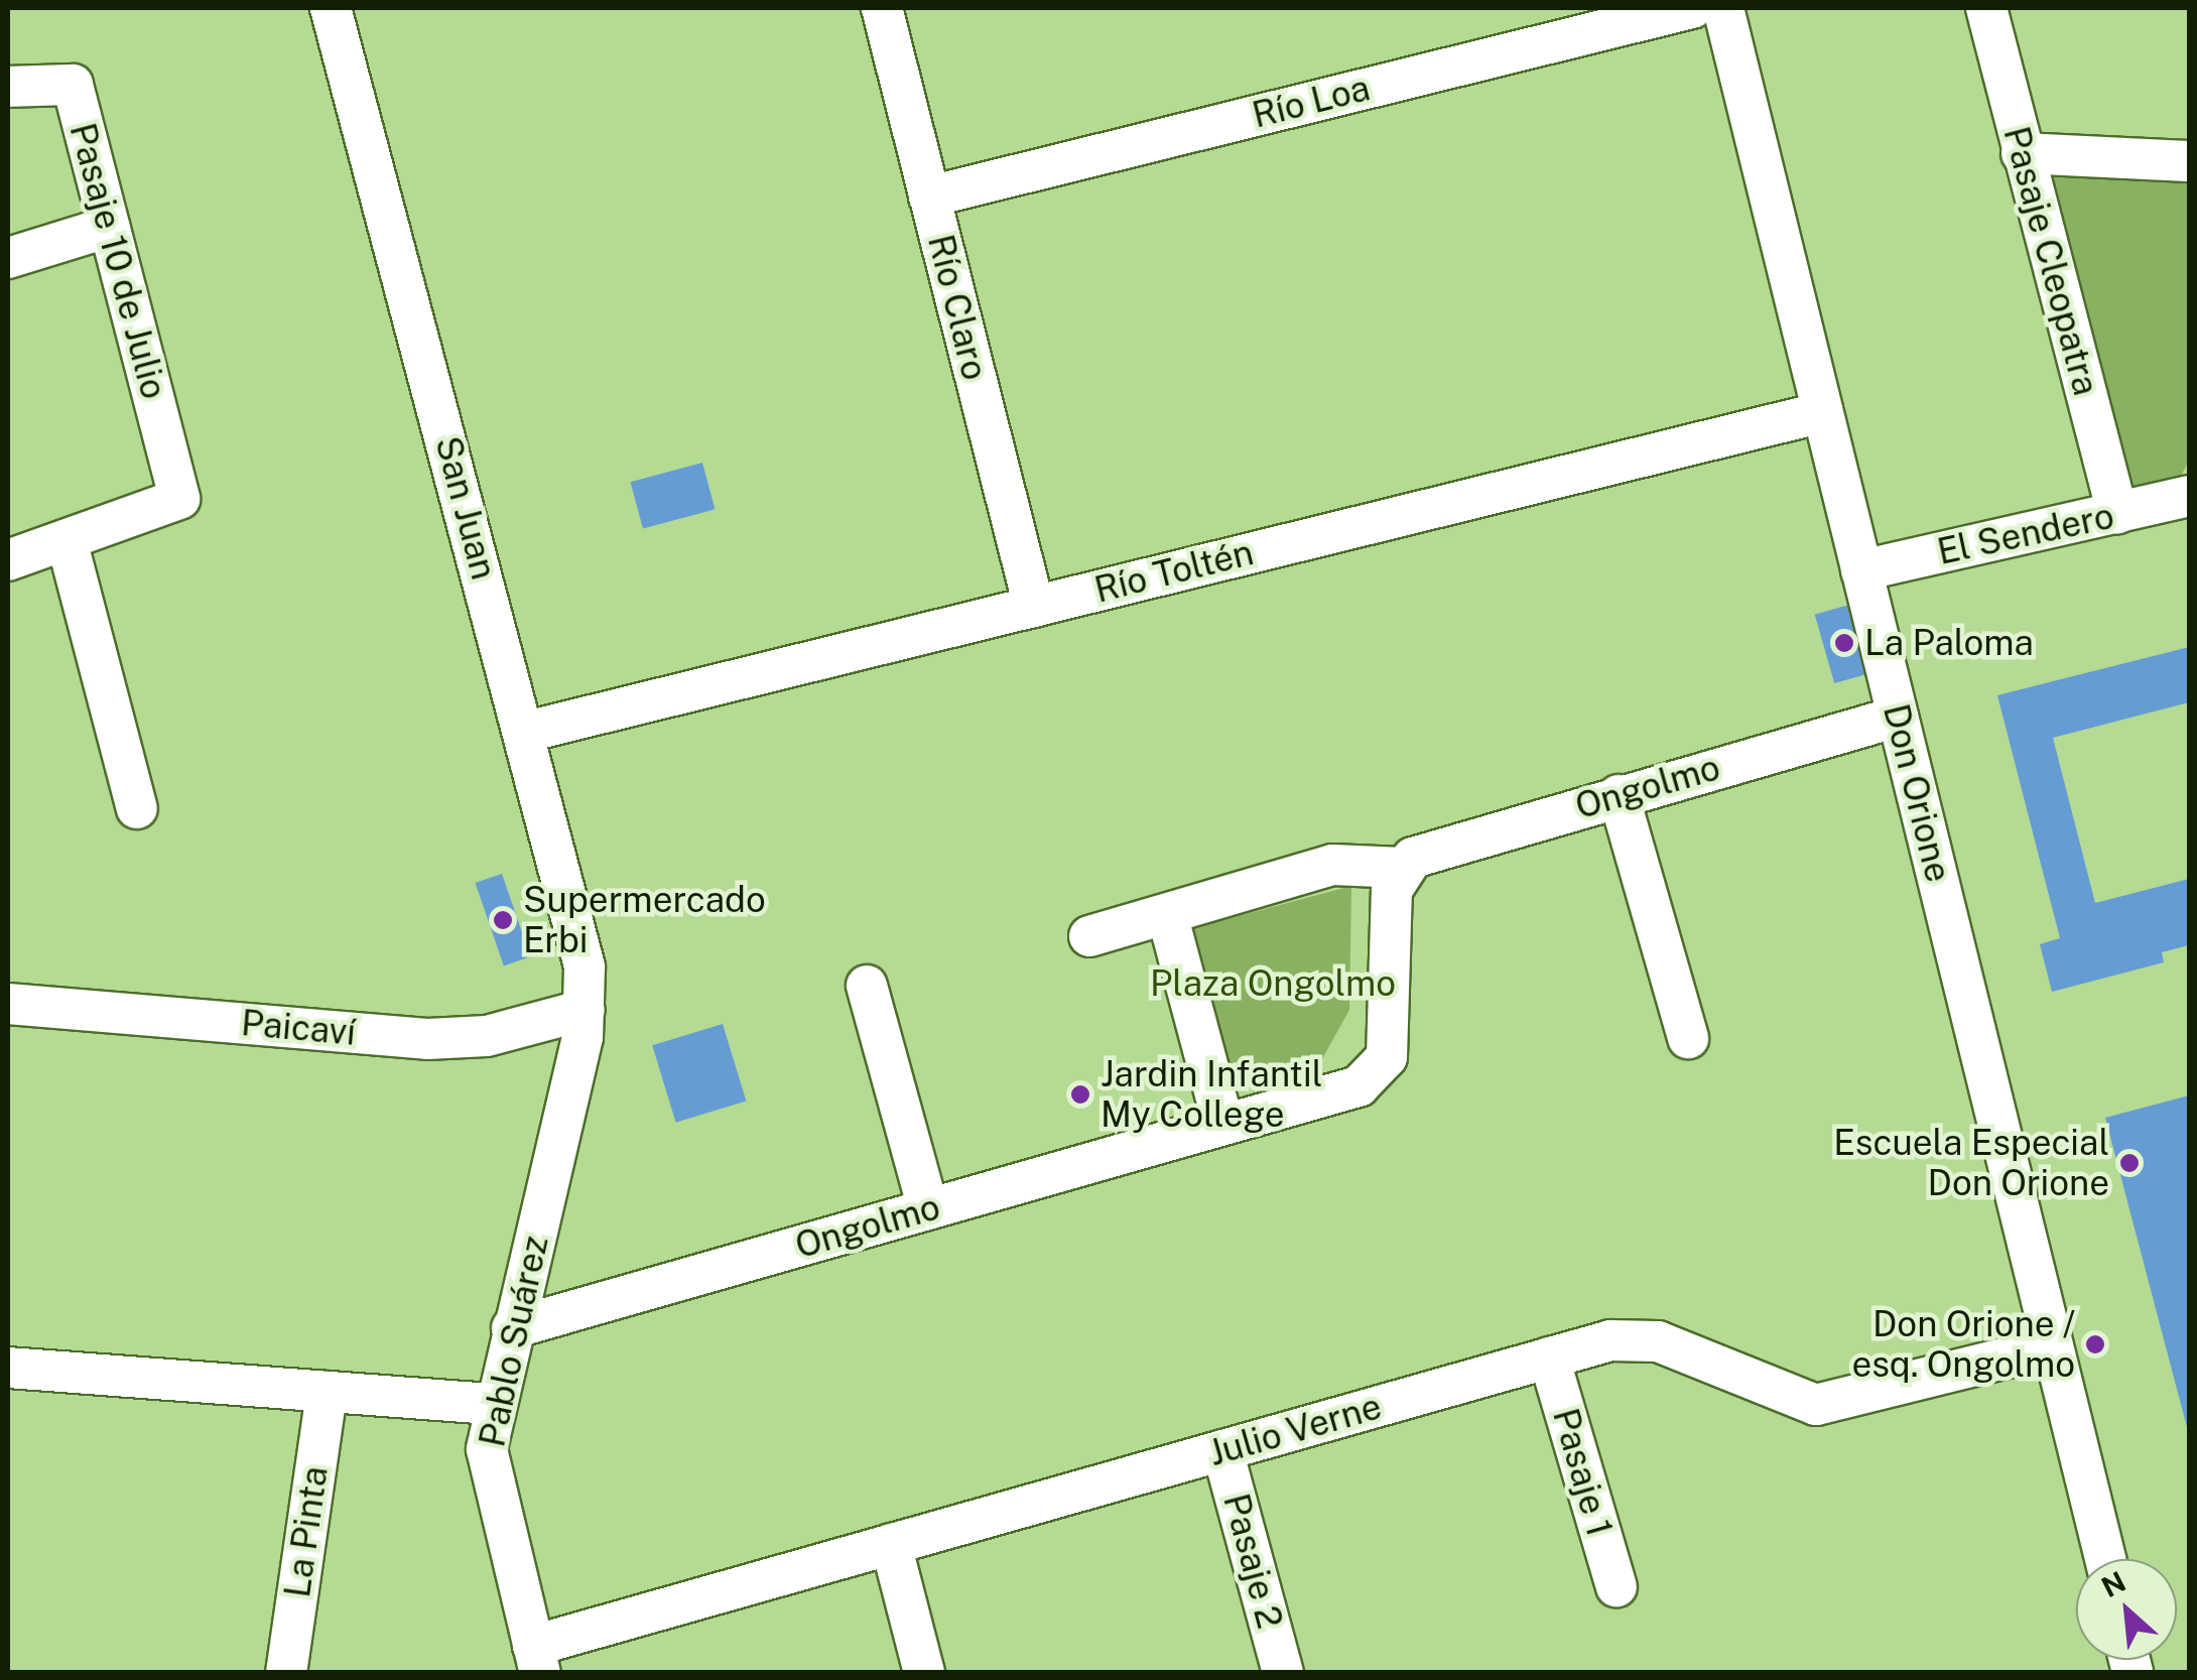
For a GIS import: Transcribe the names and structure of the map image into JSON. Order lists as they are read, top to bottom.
{
  "streets": {
    "street": [
      "Río Loa",
      "Pasaje 10 de Julio",
      "Pasaje Cleopatra",
      "Río Claro",
      "San Juan",
      "El Sendero",
      "Río Toltén",
      "Ongolmo",
      "Don Orione",
      "Paicaví",
      "Pablo Suárez",
      "Julio Verne",
      "Pasaje 1",
      "La Pinta",
      "Pasaje 2"
    ]
  },
  "crossings": [
    ["Río Loa", "Río Claro"],
    ["Pasaje Cleopatra", "El Sendero"],
    ["Río Claro", "Río Toltén"],
    ["San Juan", "Río Toltén"],
    ["San Juan", "Paicaví"],
    ["San Juan", "Pablo Suárez"],
    ["El Sendero", "Don Orione"],
    ["Río Toltén", "Don Orione"],
    ["Ongolmo", "Don Orione"],
    ["Ongolmo", "Pablo Suárez"],
    ["Don Orione", "Julio Verne"],
    ["Paicaví", "Pablo Suárez"],
    ["Pablo Suárez", "Julio Verne"],
    ["Julio Verne", "Pasaje 1"],
    ["Julio Verne", "Pasaje 2"]
  ],
  "parks": ["Plaza Ongolmo"],
  "places": [
    "La Paloma",
    "Supermercado Erbi",
    "Jardin Infantil My College",
    "Escuela Especial Don Orione",
    "Don Orione / esq. Ongolmo"
  ],
  "north": "top left"
}
